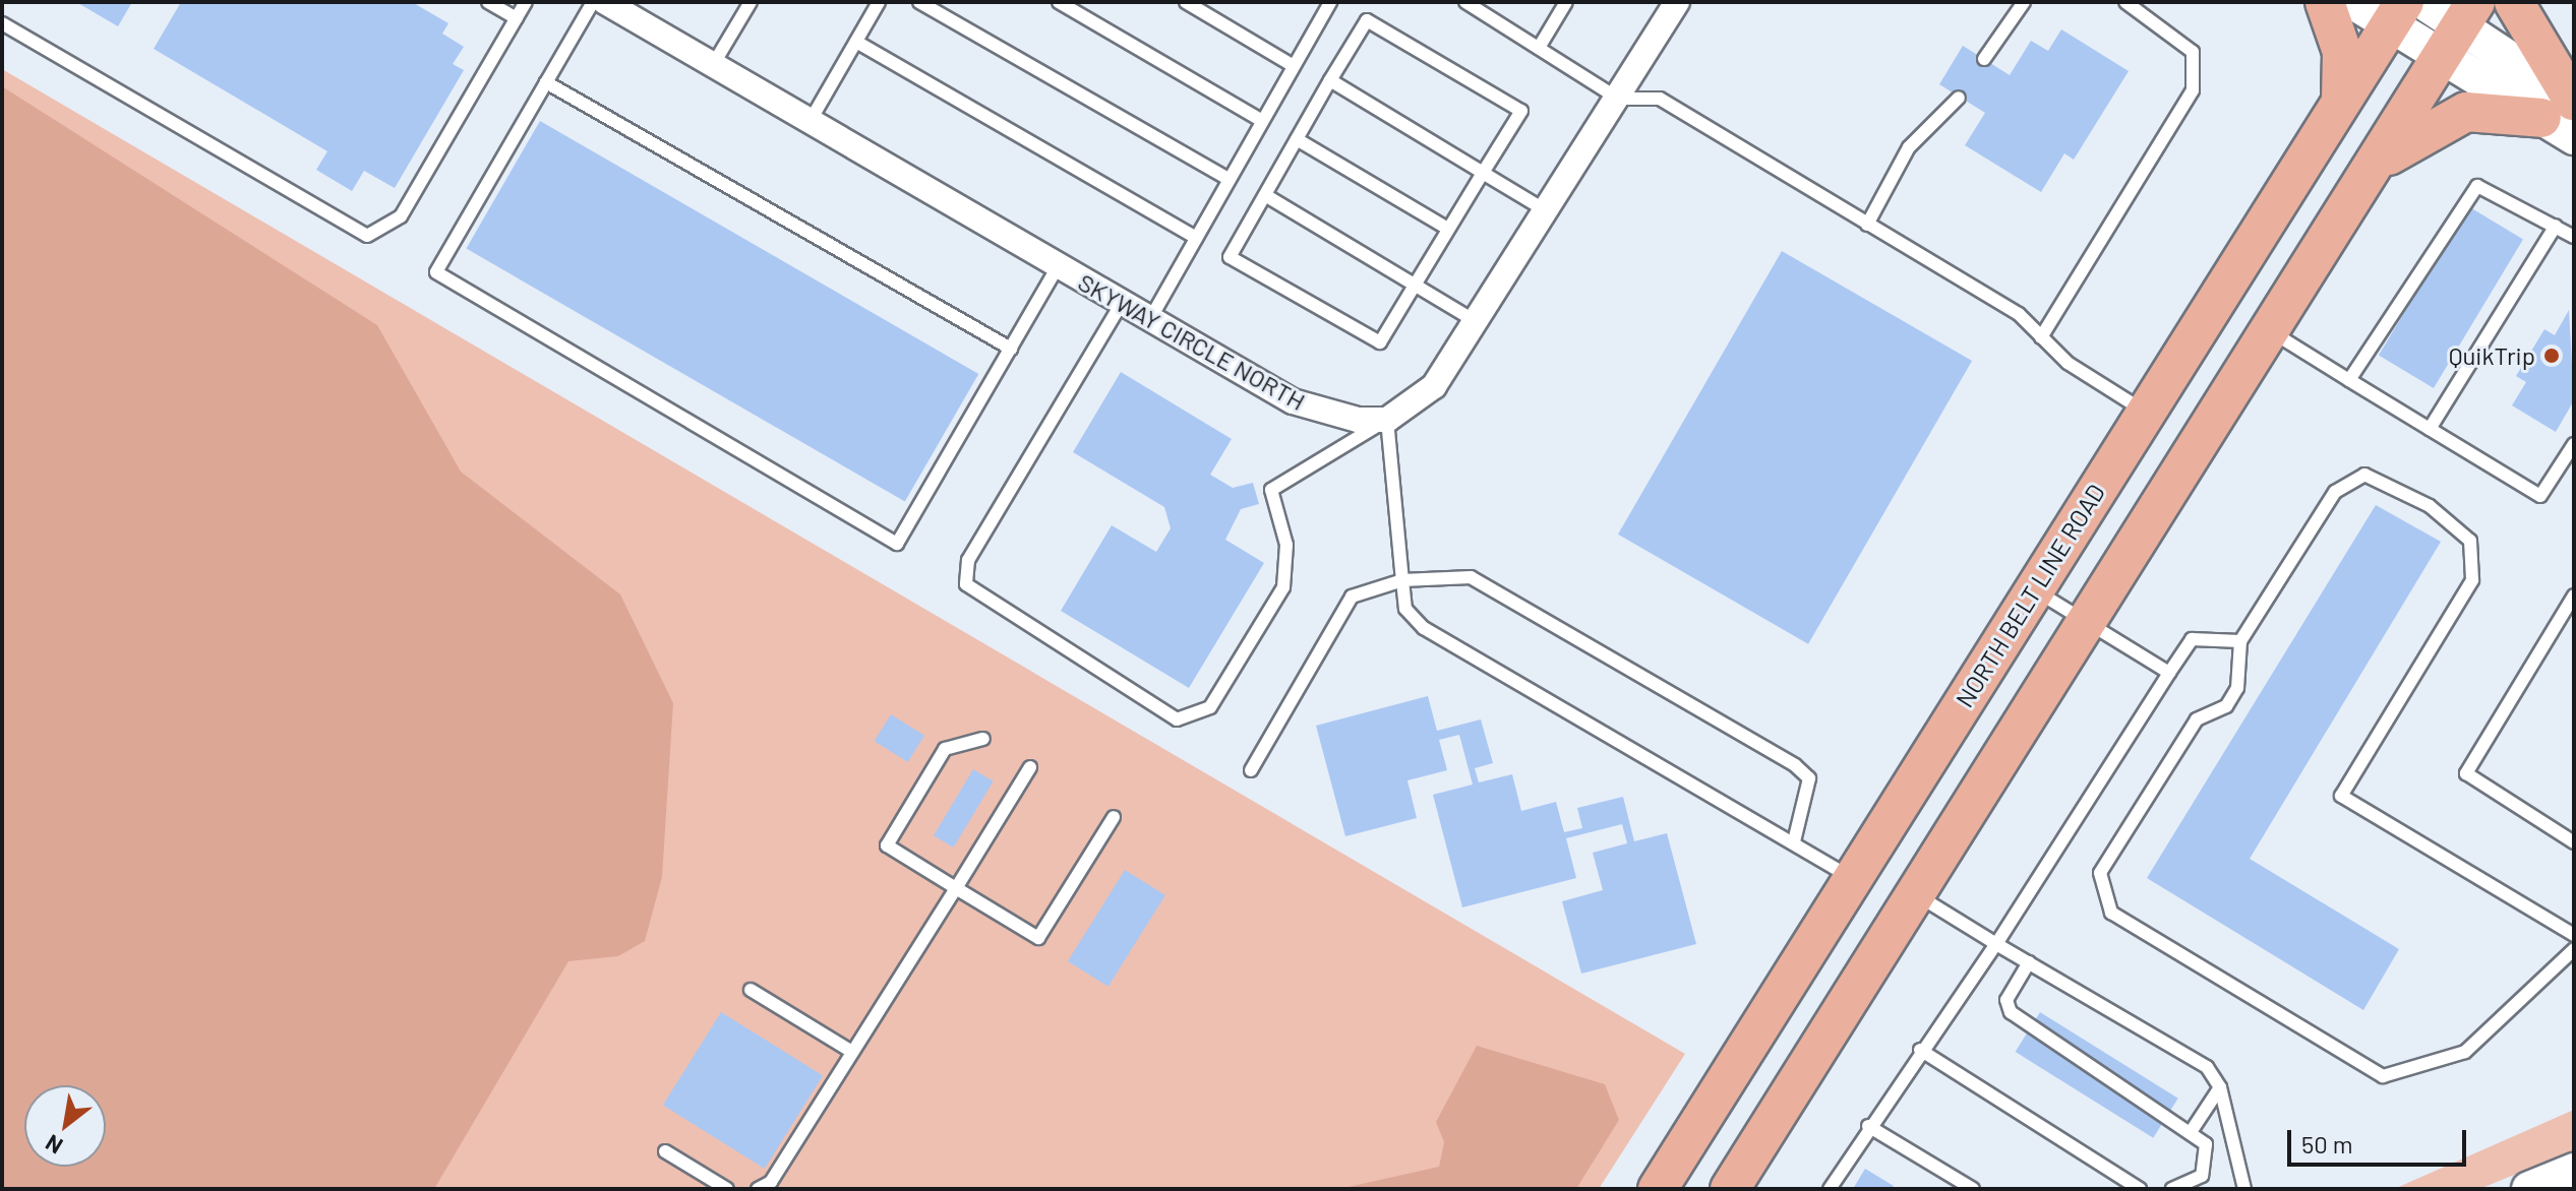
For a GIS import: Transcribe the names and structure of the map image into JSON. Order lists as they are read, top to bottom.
{
  "streets": {
    "main road": ["NORTH BELT LINE ROAD"],
    "street": ["SKYWAY CIRCLE NORTH"]
  },
  "places": ["QuikTrip"],
  "scale_bar": "50 m",
  "north": "bottom left"
}
